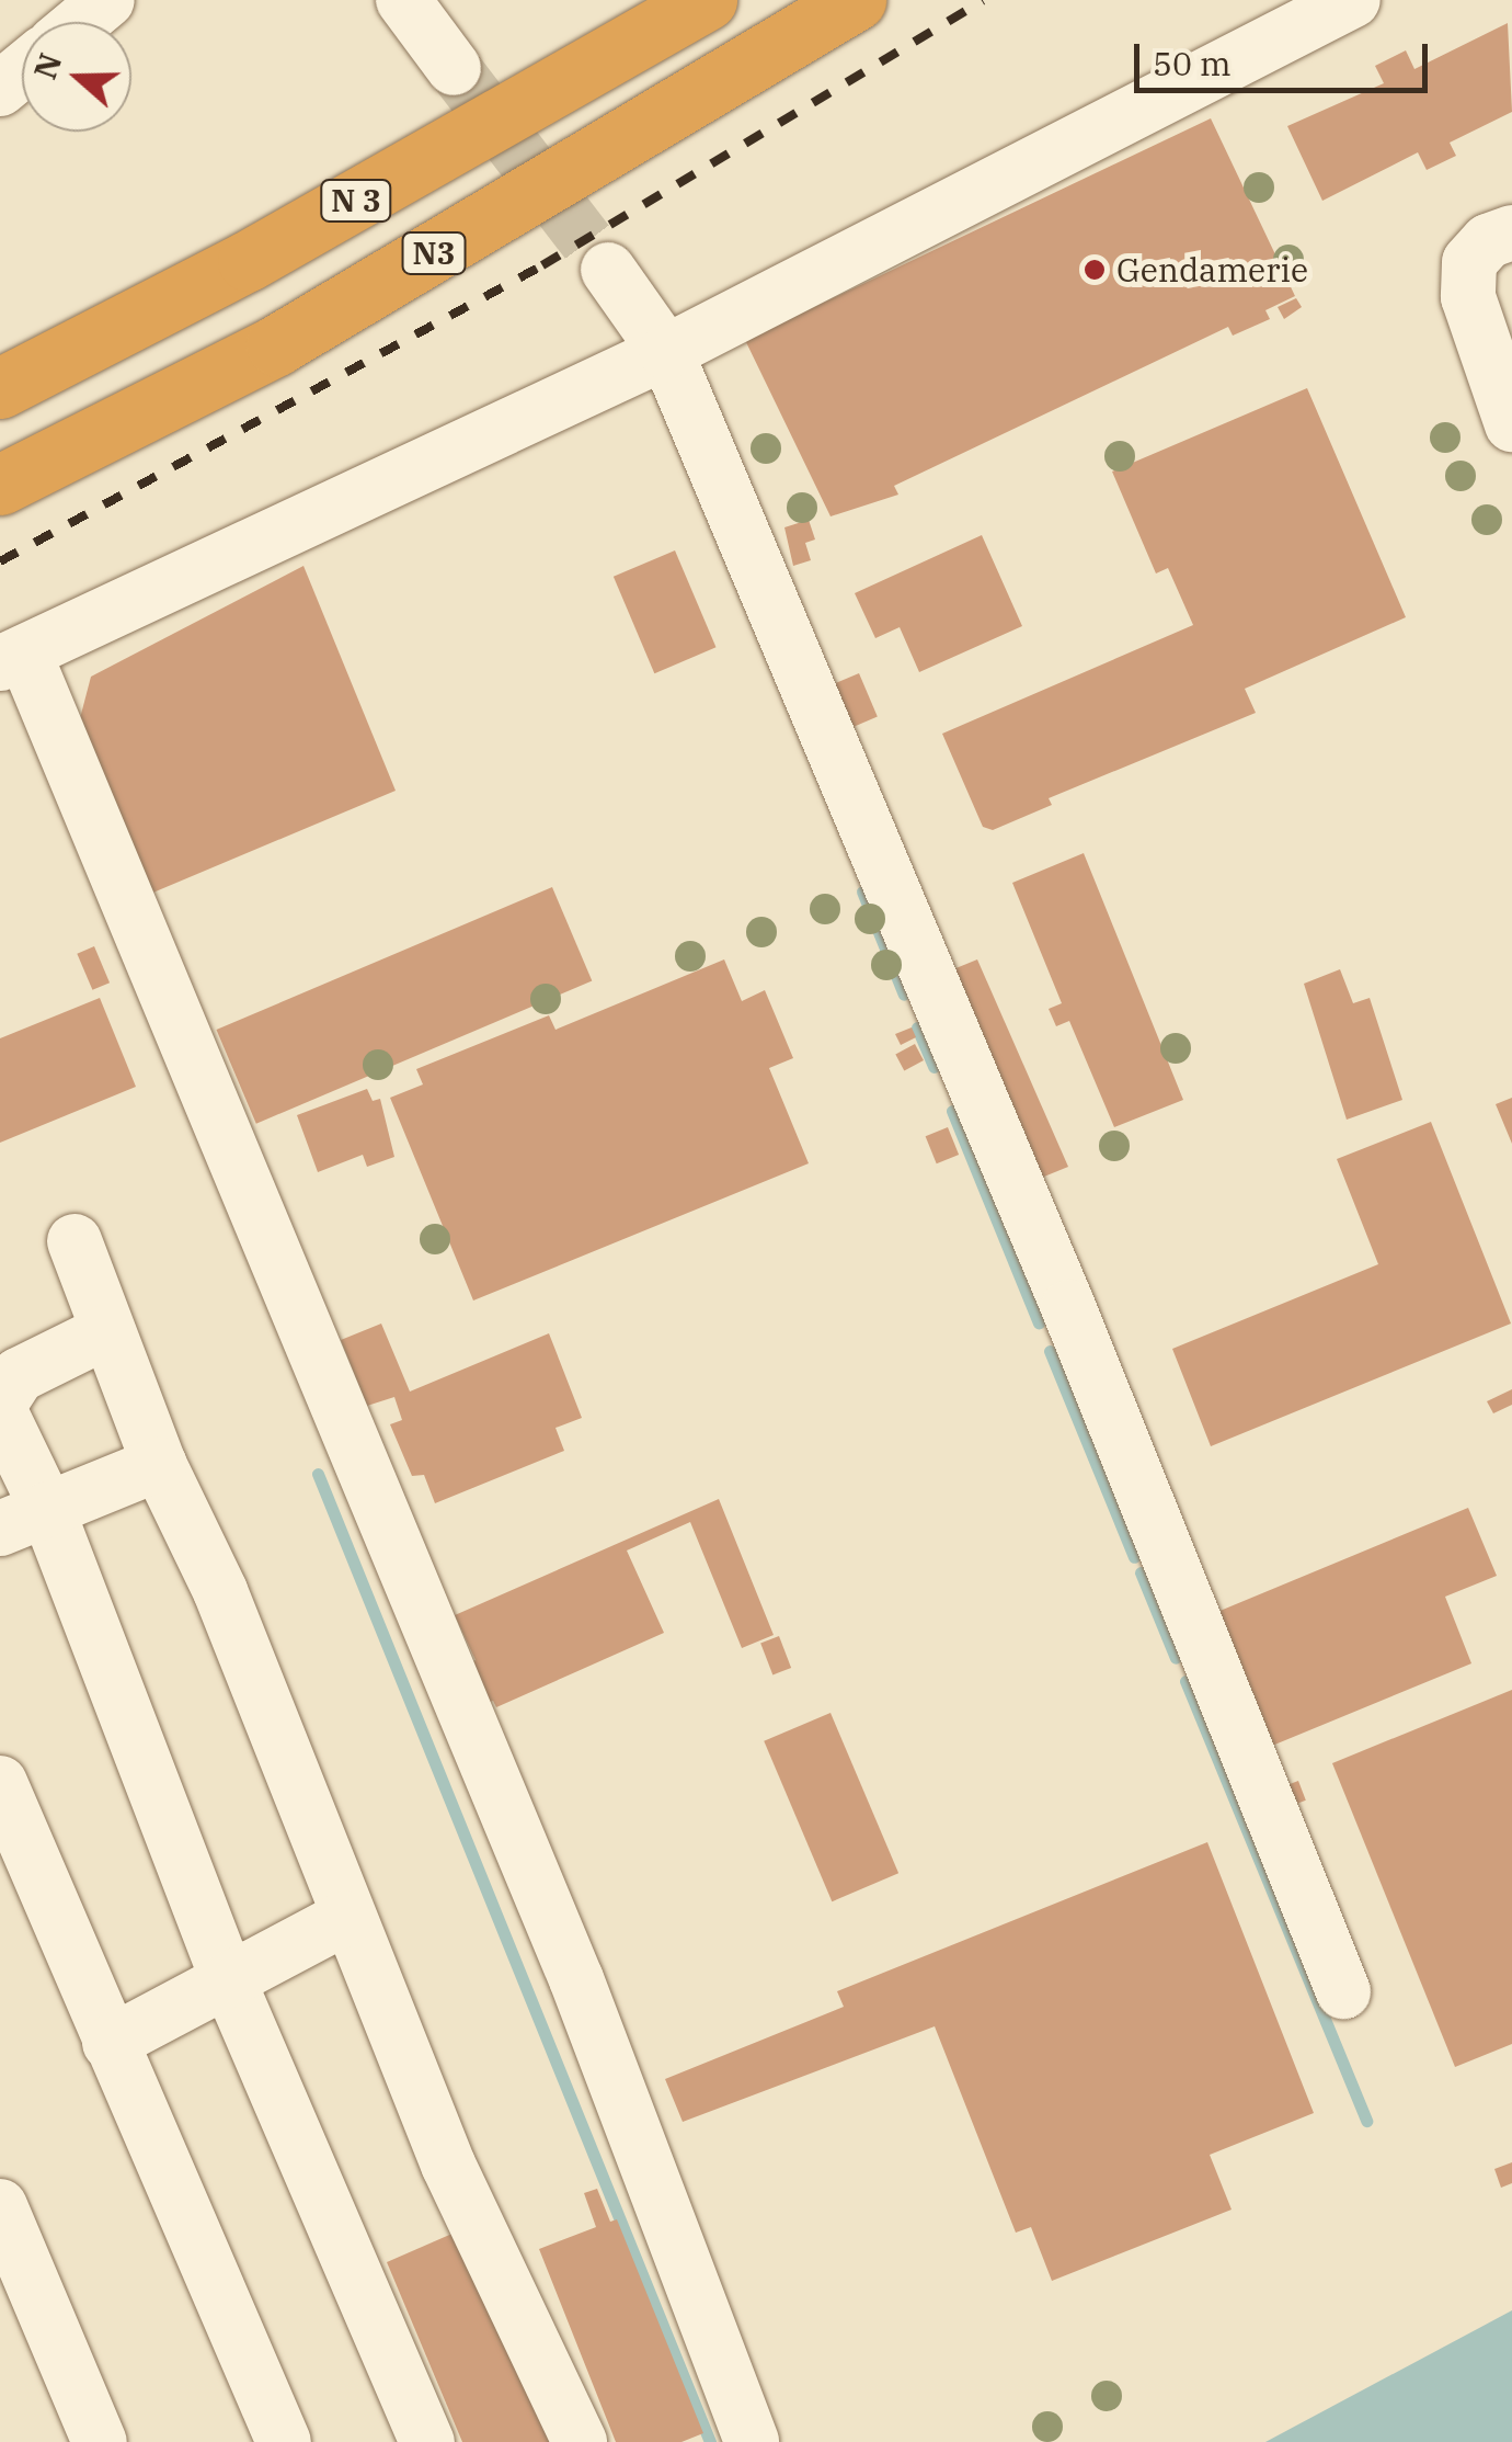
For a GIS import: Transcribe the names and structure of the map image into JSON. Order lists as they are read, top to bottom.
{
  "streets": {
    "highway": ["N 3", "N3"]
  },
  "places": ["Gendamerie"],
  "scale_bar": "50 m",
  "north": "left"
}
